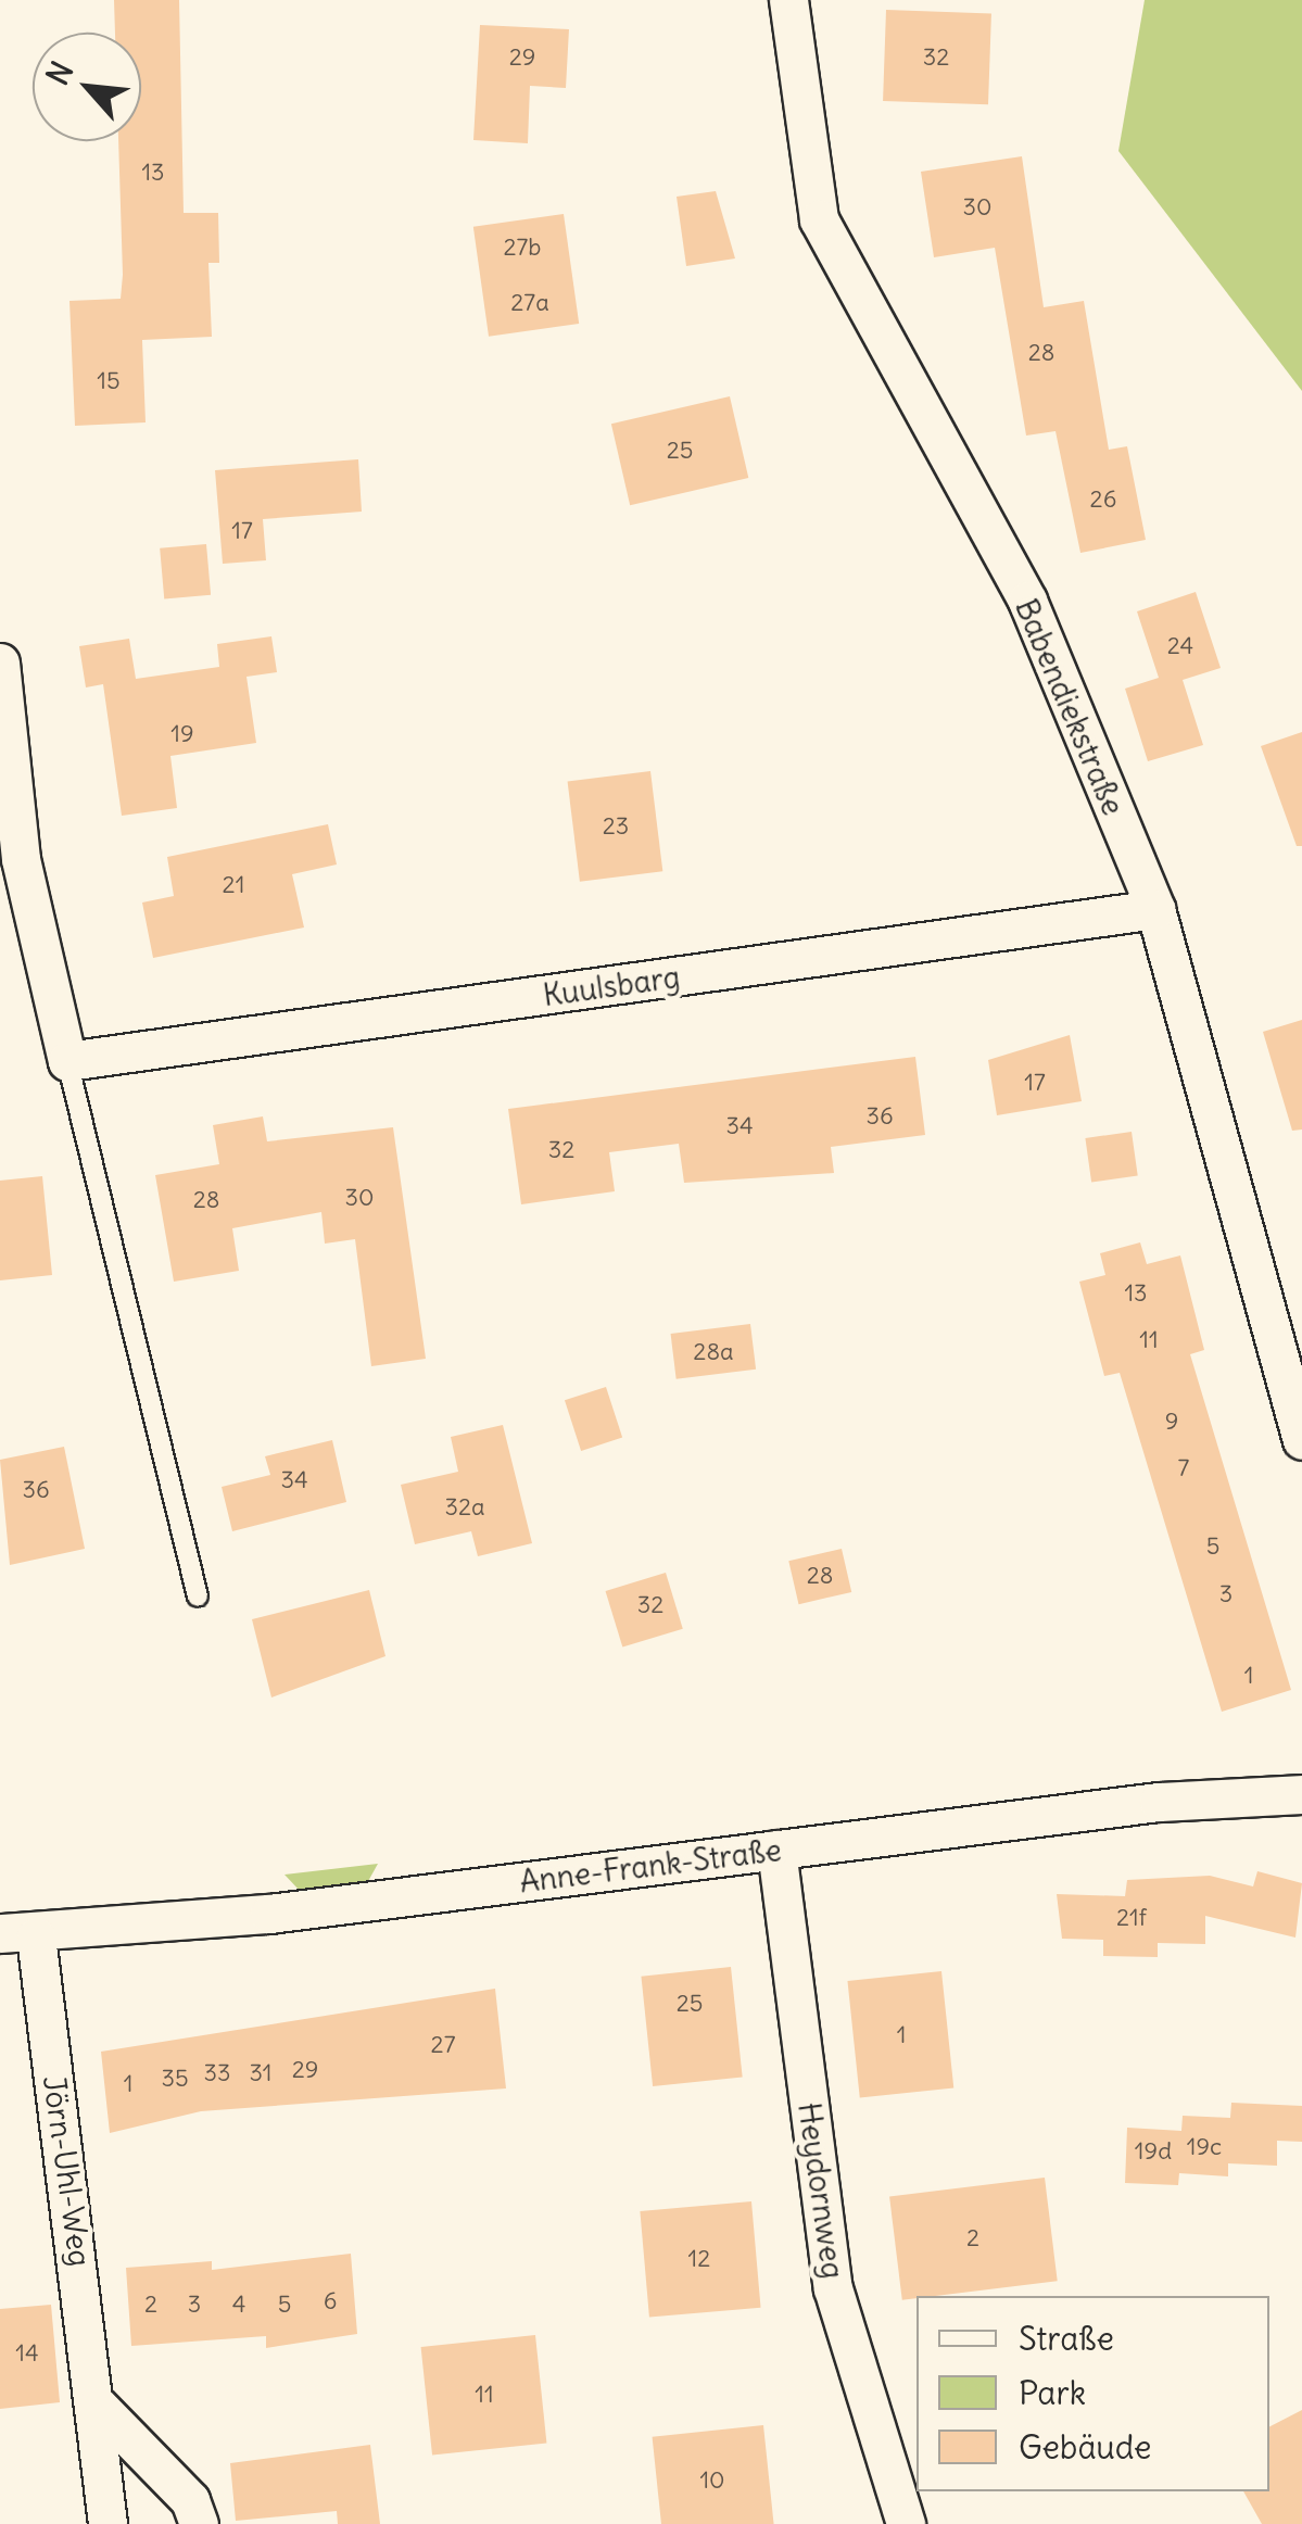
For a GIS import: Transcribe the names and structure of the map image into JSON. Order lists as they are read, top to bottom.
{
  "streets": {
    "street": [
      "Babendiekstraße",
      "Kuulsbarg",
      "Anne-Frank-Straße",
      "Jörn-Uhl-Weg",
      "Heydornweg"
    ]
  },
  "crossings": [
    ["Babendiekstraße", "Kuulsbarg"],
    ["Anne-Frank-Straße", "Jörn-Uhl-Weg"],
    ["Anne-Frank-Straße", "Heydornweg"]
  ],
  "house_numbers": [
    "29",
    "32",
    "13",
    "30",
    "27b",
    "27a",
    "28",
    "15",
    "25",
    "26",
    "17",
    "24",
    "19",
    "23",
    "21",
    "17",
    "36",
    "34",
    "32",
    "30",
    "28",
    "13",
    "11",
    "28a",
    "9",
    "7",
    "34",
    "36",
    "32a",
    "5",
    "28",
    "3",
    "32",
    "1",
    "21f",
    "25",
    "1",
    "27",
    "29",
    "33",
    "31",
    "35",
    "1",
    "19c",
    "19d",
    "2",
    "12",
    "6",
    "2",
    "3",
    "4",
    "5",
    "14",
    "11",
    "10"
  ],
  "legend": ["Straße", "Park", "Gebäude"],
  "north": "top left"
}
